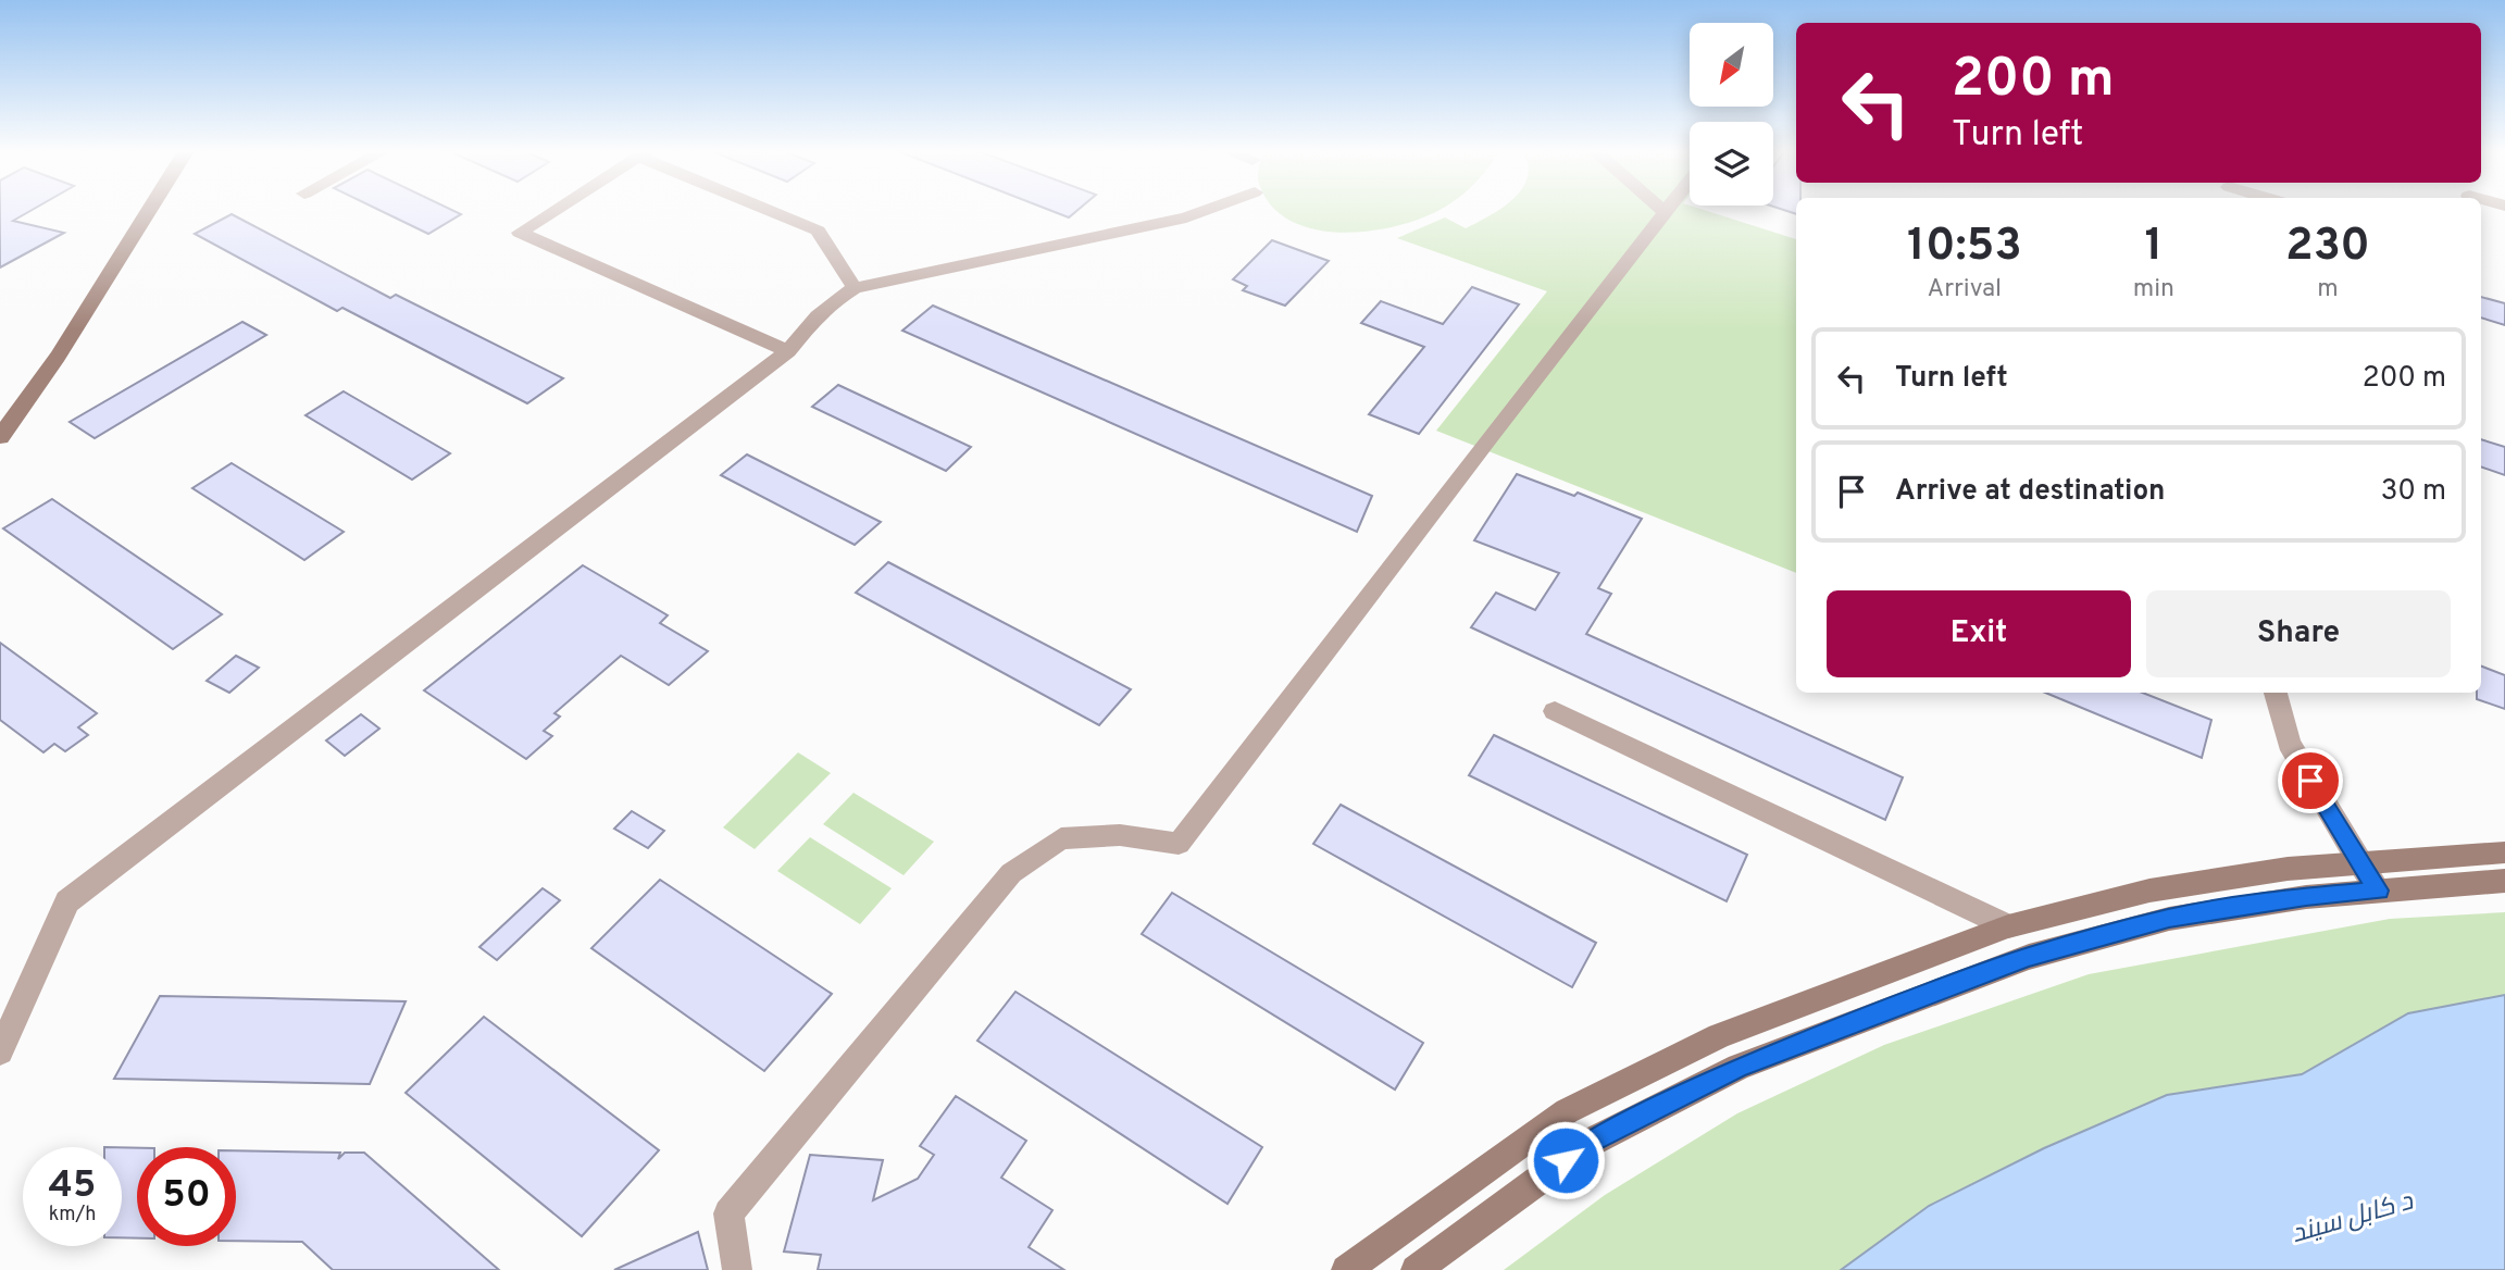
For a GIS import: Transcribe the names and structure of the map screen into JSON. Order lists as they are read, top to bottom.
{
  "water": ["د کابل سيند"],
  "north": "bottom left",
  "page": {
    "turn": ["200 m", "Turn left"],
    "eta": [
      "10:53",
      "Arrival",
      "1",
      "min",
      "230",
      "m"
    ],
    "list": [
      {
        "name": "Turn left",
        "value": "200 m"
      },
      {
        "name": "Arrive at destination",
        "value": "30 m"
      }
    ],
    "buttons": ["Exit", "Share"],
    "speed": "45 km/h",
    "limit": "50"
  }
}
